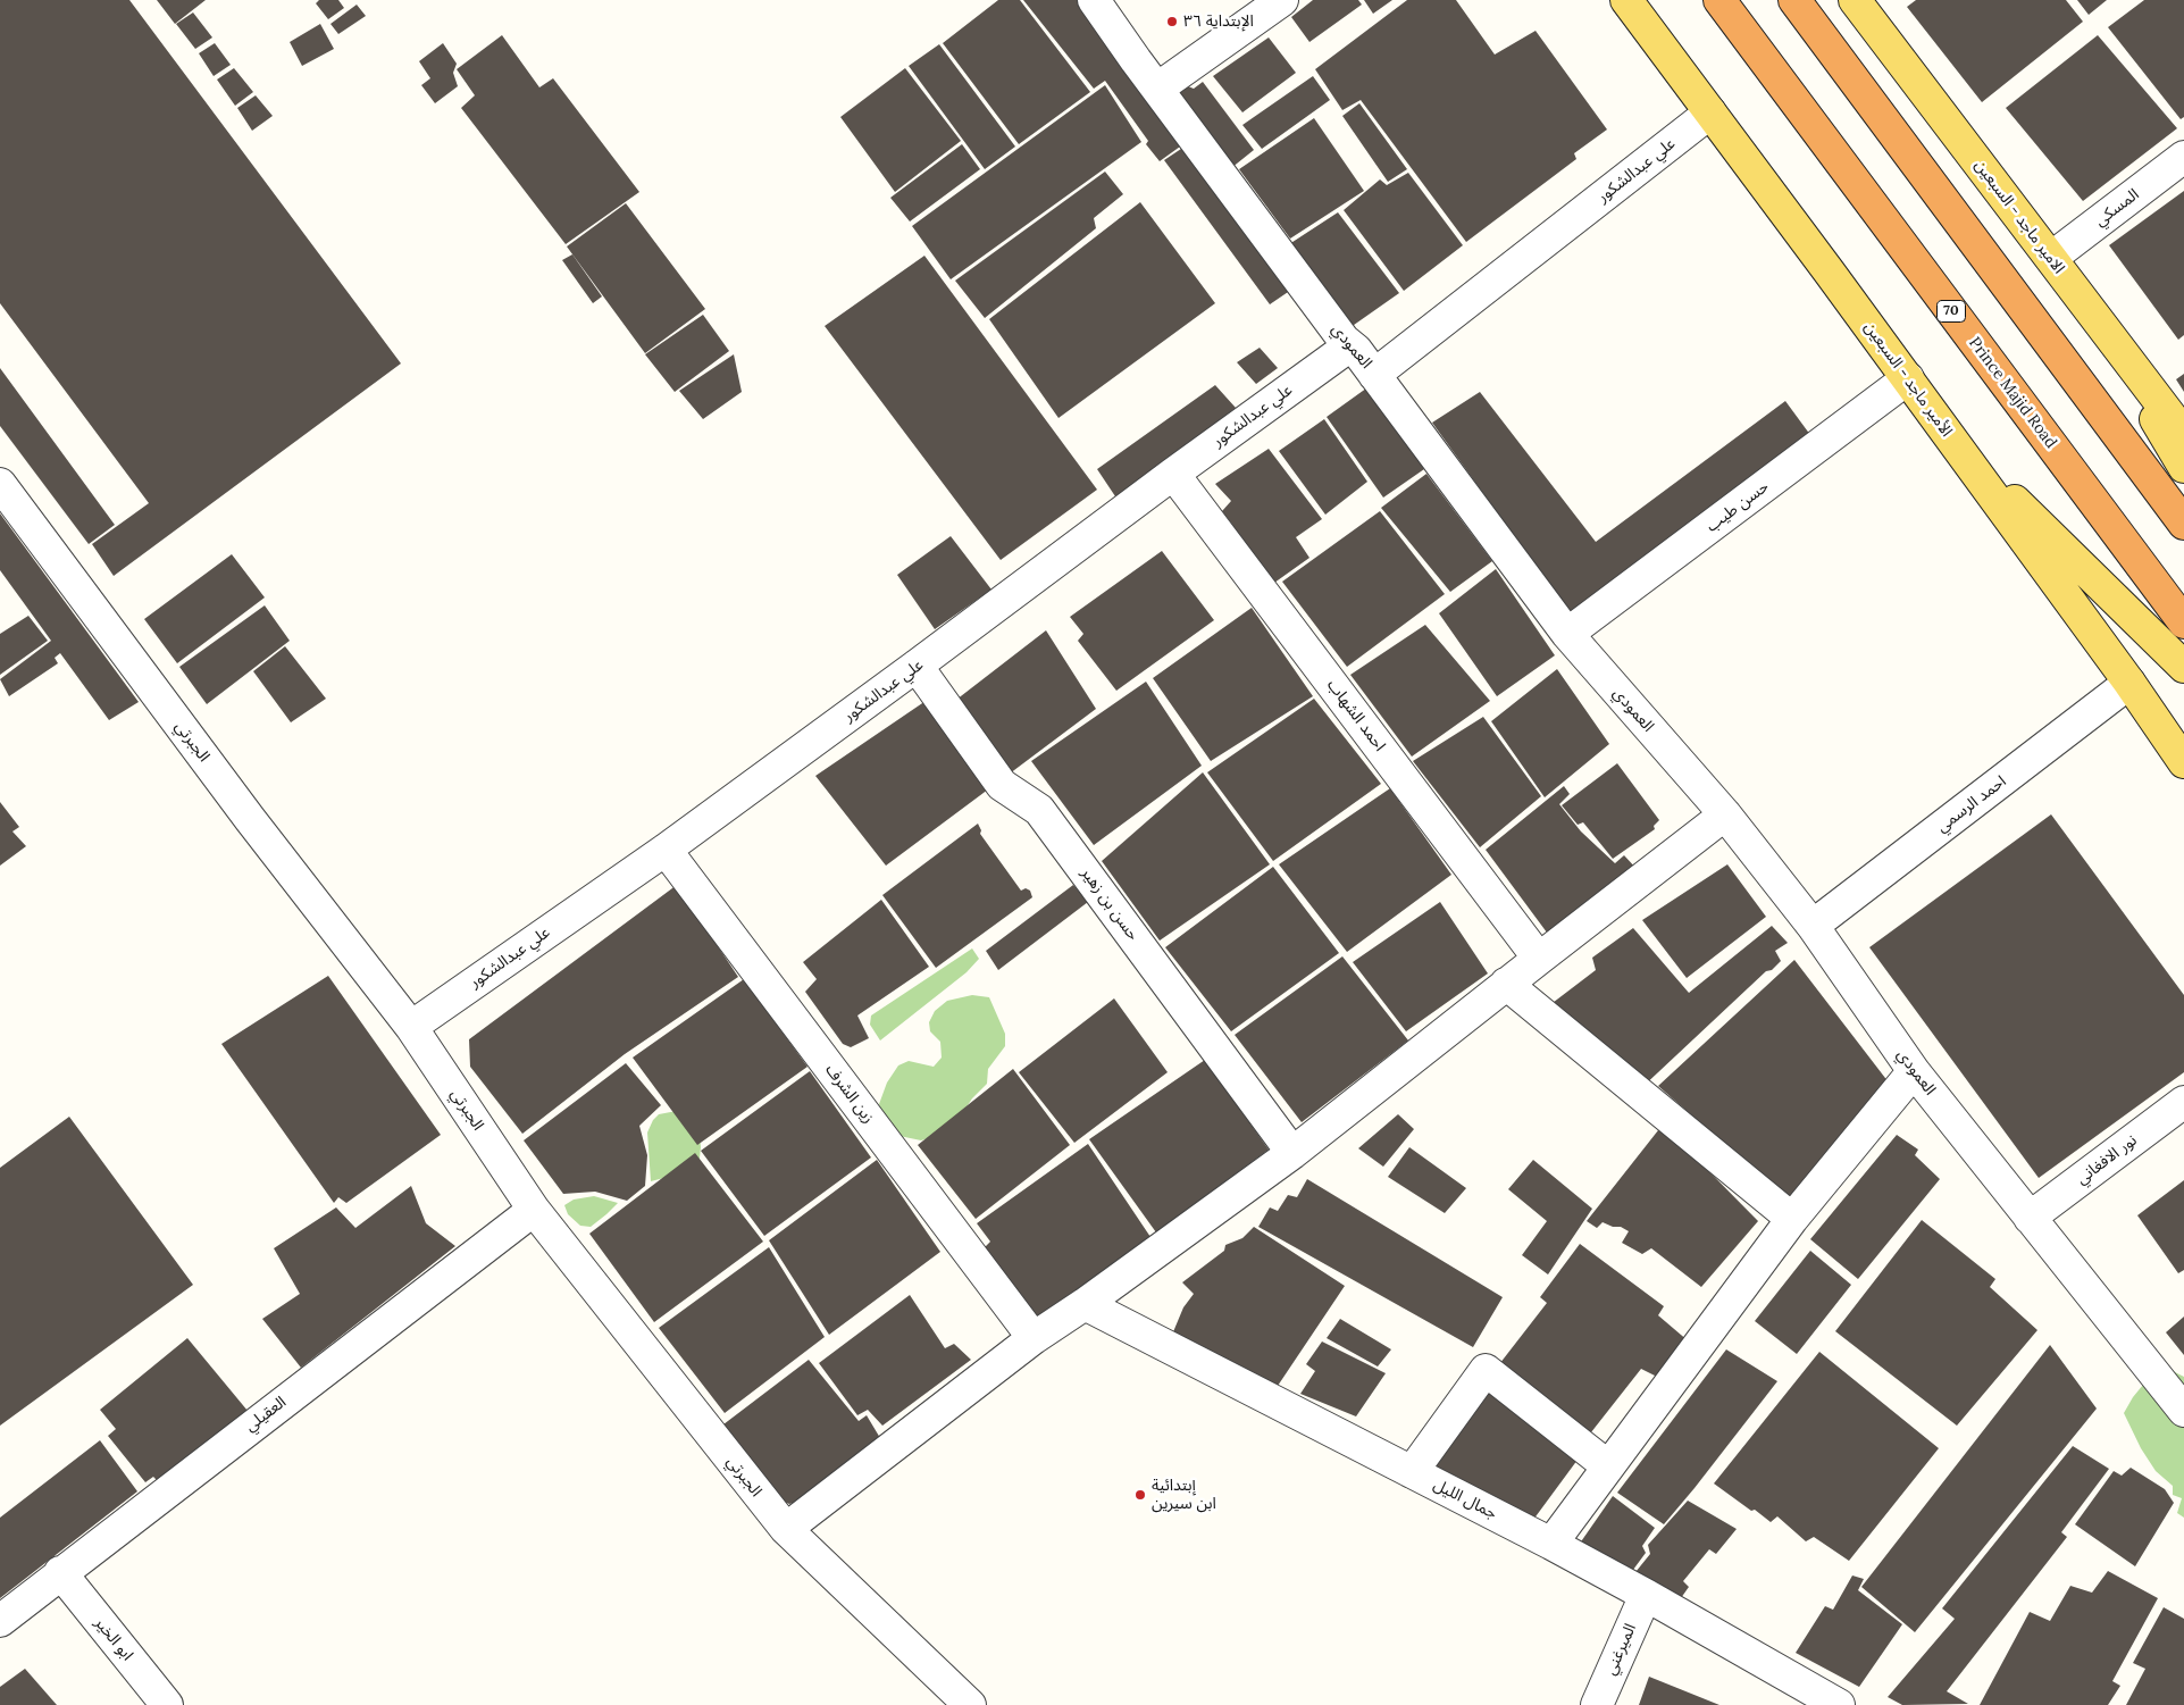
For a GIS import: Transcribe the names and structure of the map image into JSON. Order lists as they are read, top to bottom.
{
  "streets": {
    "highway": ["70", "Prince Majid Road"],
    "main road": ["الامير ماجد - السبعين", "الأمير ماجد - السبعين"],
    "street": [
      "علي عبدالشكور",
      "المسكي",
      "العمودي",
      "حسن طيب",
      "احمد الشهاب",
      "الجبرتي",
      "احمد الرسمي",
      "حسن بن زهير",
      "زين الشرف",
      "نور الافغاني",
      "العقيلي",
      "جمال الليل",
      "ابو الخير",
      "الميرغني"
    ]
  },
  "crossings": [
    ["علي عبدالشكور", "العمودي"],
    ["علي عبدالشكور", "الأمير ماجد - السبعين"],
    ["علي عبدالشكور", "احمد الشهاب"],
    ["علي عبدالشكور", "الجبرتي"],
    ["علي عبدالشكور", "حسن بن زهير"],
    ["علي عبدالشكور", "زين الشرف"],
    ["المسكي", "الامير ماجد - السبعين"],
    ["العمودي", "حسن طيب"],
    ["العمودي", "احمد الرسمي"],
    ["العمودي", "نور الافغاني"],
    ["الأمير ماجد - السبعين", "حسن طيب"],
    ["الأمير ماجد - السبعين", "احمد الرسمي"],
    ["الجبرتي", "العقيلي"],
    ["العقيلي", "ابو الخير"],
    ["جمال الليل", "الميرغني"]
  ],
  "places": ["الإبتداية ٣٦", "إبتدائية ابن سيرين"]
}
